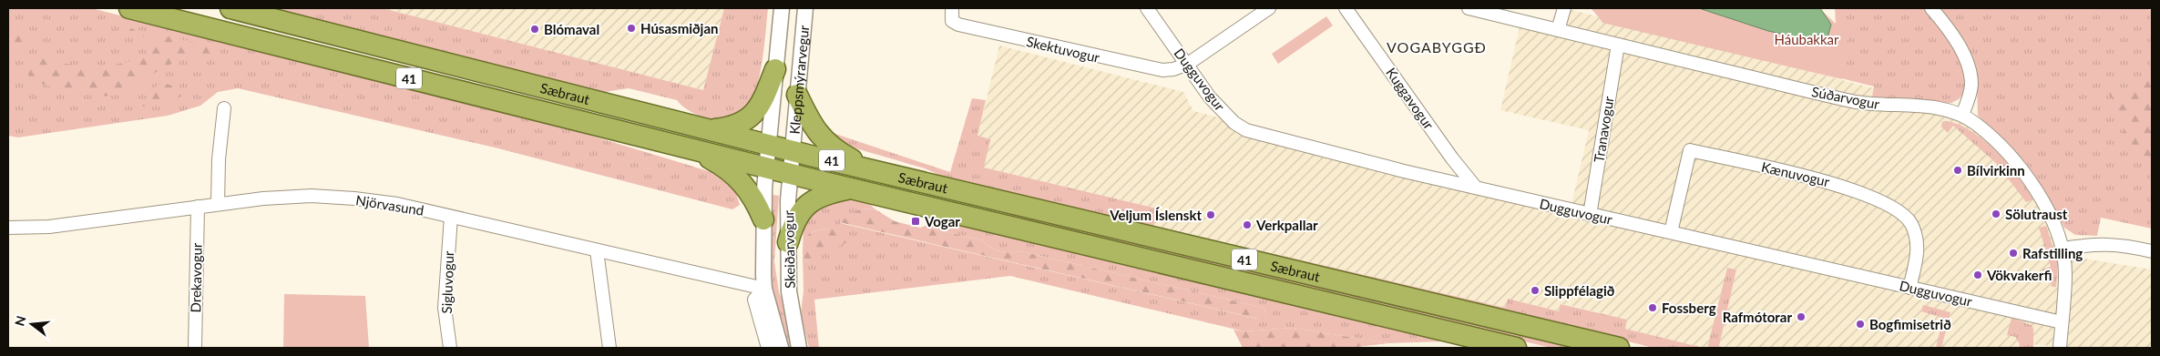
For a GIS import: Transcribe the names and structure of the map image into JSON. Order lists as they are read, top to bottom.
{
  "streets": {
    "highway": ["41", "Sæbraut"],
    "street": [
      "Skektuvogur",
      "Kleppsmýrarvegur",
      "Dugguvogur",
      "Súðarvogur",
      "Kuggavogur",
      "Tranavogur",
      "Kænuvogur",
      "Njörvasund",
      "Skeiðarvogur",
      "Drekavogur",
      "Sigluvogur"
    ]
  },
  "crossings": [
    ["Skektuvogur", "Dugguvogur"],
    ["Kleppsmýrarvegur", "Sæbraut"],
    ["Kleppsmýrarvegur", "Skeiðarvogur"],
    ["Dugguvogur", "Súðarvogur"],
    ["Dugguvogur", "Kuggavogur"],
    ["Dugguvogur", "Tranavogur"],
    ["Dugguvogur", "Kænuvogur"],
    ["Sæbraut", "Skeiðarvogur"],
    ["Súðarvogur", "Tranavogur"],
    ["Njörvasund", "Skeiðarvogur"],
    ["Njörvasund", "Drekavogur"],
    ["Njörvasund", "Sigluvogur"]
  ],
  "districts": ["VOGABYGGÐ"],
  "parks": ["Háubakkar"],
  "places": {
    "other": [
      "Húsasmiðjan",
      "Blómaval",
      "Bílvirkinn",
      "Sölutraust",
      "Veljum Íslenskt",
      "Verkpallar",
      "Rafstilling",
      "Vökvakerfi",
      "Slippfélagið",
      "Fossberg",
      "Rafmótorar",
      "Bogfimisetrið"
    ],
    "transit": ["Vogar"]
  },
  "north": "left"
}
